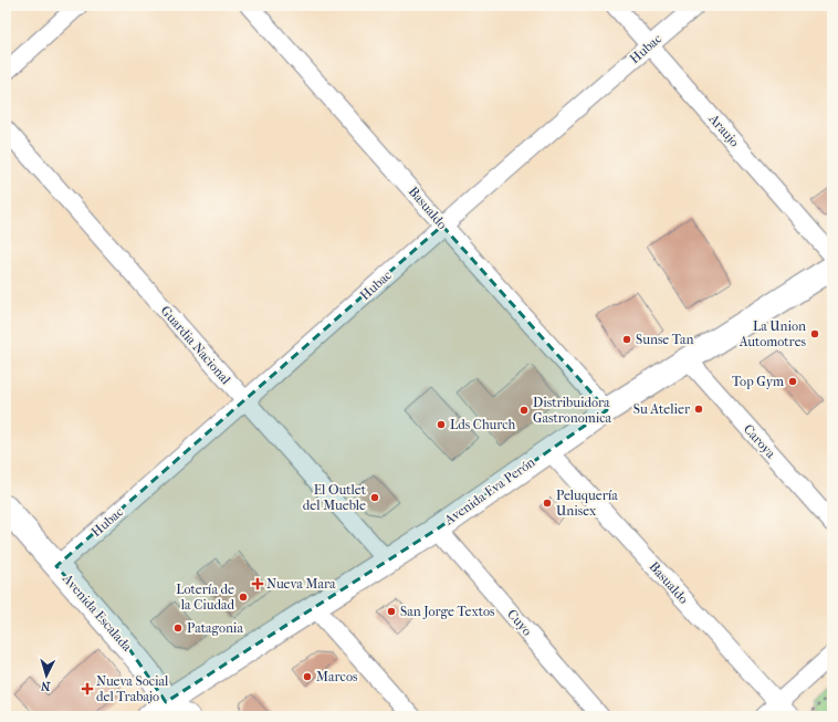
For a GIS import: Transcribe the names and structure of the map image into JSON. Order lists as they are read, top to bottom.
{
  "streets": {
    "main road": ["Avenida Eva Perón", "Avenida Escalada"],
    "street": [
      "Hubac",
      "Araujo",
      "Basualdo",
      "Guardia Nacional",
      "Caroya",
      "Cuyo"
    ]
  },
  "crossings": [
    ["Hubac", "Araujo"],
    ["Hubac", "Basualdo"],
    ["Hubac", "Guardia Nacional"],
    ["Hubac", "Avenida Escalada"],
    ["Basualdo", "Avenida Eva Perón"],
    ["Guardia Nacional", "Avenida Eva Perón"],
    ["Caroya", "Avenida Eva Perón"],
    ["Avenida Eva Perón", "Avenida Escalada"],
    ["Avenida Eva Perón", "Cuyo"]
  ],
  "places": {
    "other": [
      "La Union Automotres",
      "Sunse Tan",
      "Top Gym",
      "Su Atelier",
      "Distribuidora Gastronomica",
      "Lds Church",
      "El Outlet del Mueble",
      "Peluquería Unisex",
      "Lotería de la Ciudad",
      "San Jorge Textos",
      "Patagonia",
      "Marcos"
    ],
    "health": ["Nueva Mara", "Nueva Social del Trabajo"]
  },
  "north": "bottom"
}
